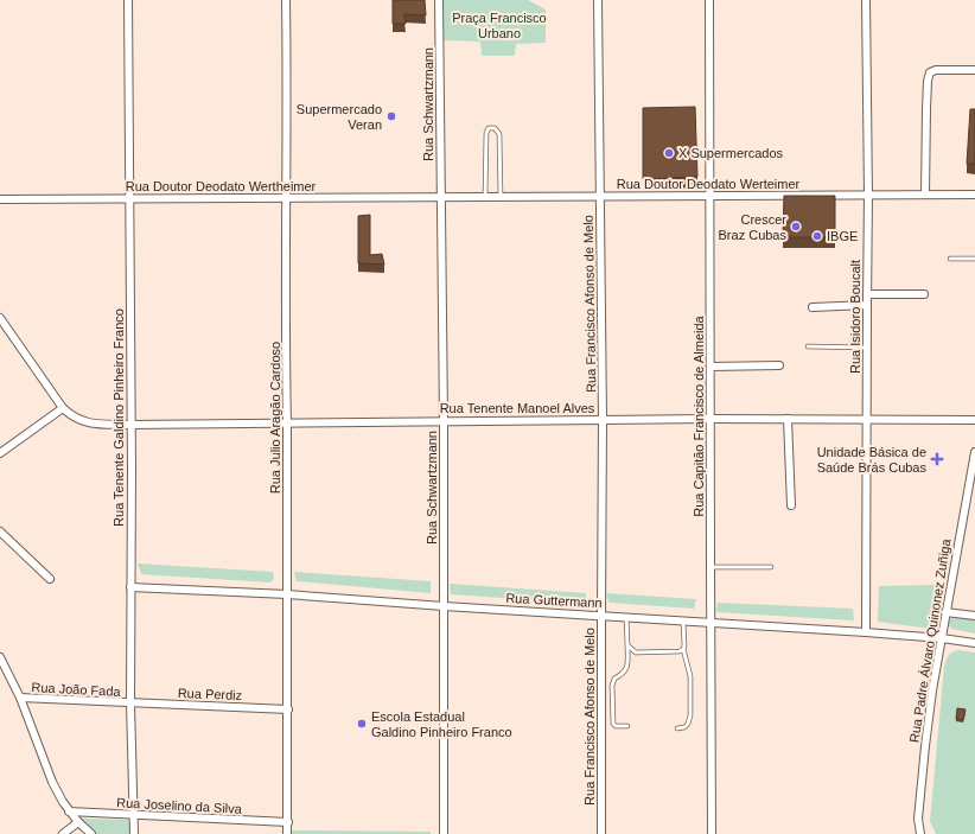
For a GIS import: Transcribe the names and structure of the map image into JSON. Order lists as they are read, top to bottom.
{
  "streets": {
    "street": [
      "Rua Schwartzmann",
      "Rua Doutor Deodato Werteimer",
      "Rua Doutor Deodato Wertheimer",
      "Rua Francisco Afonso de Melo",
      "Rua Isidoro Boucalt",
      "Rua Tenente Manoel Alves",
      "Rua Capitão Francisco de Almeida",
      "Rua Tenente Galdino Pinheiro Franco",
      "Rua Julio Aragão Cardoso",
      "Rua Guttermann",
      "Rua Padre Álvaro Quinonez Zuñiga",
      "Rua João Fada",
      "Rua Perdiz",
      "Rua Joselino da Silva"
    ]
  },
  "crossings": [
    ["Rua Schwartzmann", "Rua Doutor Deodato Werteimer"],
    ["Rua Schwartzmann", "Rua Doutor Deodato Wertheimer"],
    ["Rua Schwartzmann", "Rua Tenente Manoel Alves"],
    ["Rua Schwartzmann", "Rua Guttermann"],
    ["Rua Doutor Deodato Werteimer", "Rua Doutor Deodato Wertheimer"],
    ["Rua Doutor Deodato Werteimer", "Rua Francisco Afonso de Melo"],
    ["Rua Doutor Deodato Werteimer", "Rua Isidoro Boucalt"],
    ["Rua Doutor Deodato Werteimer", "Rua Capitão Francisco de Almeida"],
    ["Rua Doutor Deodato Wertheimer", "Rua Tenente Galdino Pinheiro Franco"],
    ["Rua Doutor Deodato Wertheimer", "Rua Julio Aragão Cardoso"],
    ["Rua Francisco Afonso de Melo", "Rua Tenente Manoel Alves"],
    ["Rua Francisco Afonso de Melo", "Rua Guttermann"],
    ["Rua Isidoro Boucalt", "Rua Tenente Manoel Alves"],
    ["Rua Isidoro Boucalt", "Rua Guttermann"],
    ["Rua Tenente Manoel Alves", "Rua Capitão Francisco de Almeida"],
    ["Rua Tenente Manoel Alves", "Rua Tenente Galdino Pinheiro Franco"],
    ["Rua Tenente Manoel Alves", "Rua Julio Aragão Cardoso"],
    ["Rua Capitão Francisco de Almeida", "Rua Guttermann"],
    ["Rua Tenente Galdino Pinheiro Franco", "Rua Guttermann"],
    ["Rua Tenente Galdino Pinheiro Franco", "Rua João Fada"],
    ["Rua Tenente Galdino Pinheiro Franco", "Rua Perdiz"],
    ["Rua Tenente Galdino Pinheiro Franco", "Rua Joselino da Silva"],
    ["Rua Julio Aragão Cardoso", "Rua Guttermann"],
    ["Rua Julio Aragão Cardoso", "Rua Perdiz"],
    ["Rua Julio Aragão Cardoso", "Rua Joselino da Silva"],
    ["Rua Guttermann", "Rua Padre Álvaro Quinonez Zuñiga"],
    ["Rua João Fada", "Rua Perdiz"]
  ],
  "parks": ["Praça Francisco Urbano"],
  "places": {
    "other": [
      "Supermercado Veran",
      "X Supermercados",
      "Crescer Braz Cubas",
      "IBGE",
      "Escola Estadual Galdino Pinheiro Franco"
    ],
    "health": ["Unidade Básica de Saúde Brás Cubas"]
  }
}
